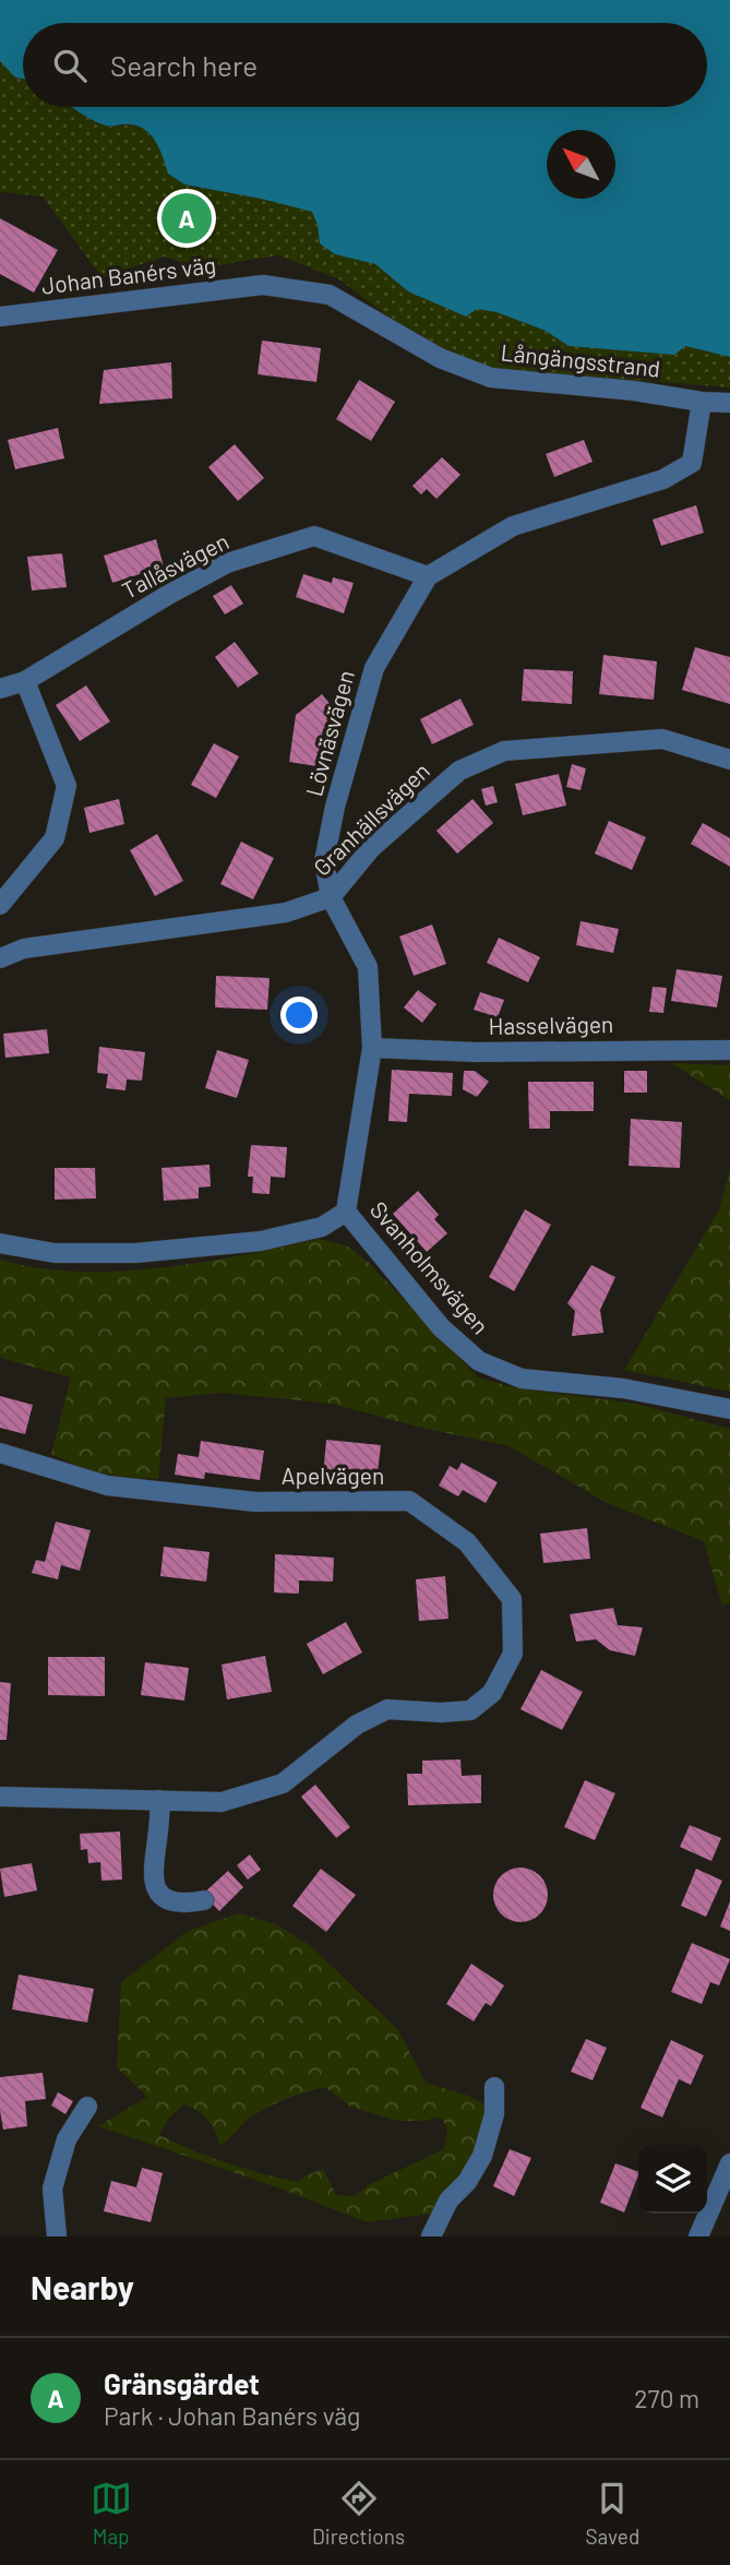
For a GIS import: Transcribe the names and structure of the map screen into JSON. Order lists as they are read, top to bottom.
{
  "streets": {
    "street": [
      "Johan Banérs väg",
      "Långängsstrand",
      "Tallåsvägen",
      "Lövnäsvägen",
      "Granhällsvägen",
      "Hasselvägen",
      "Svanholmsvägen",
      "Apelvägen"
    ]
  },
  "crossings": [
    ["Johan Banérs väg", "Långängsstrand"],
    ["Långängsstrand", "Lövnäsvägen"],
    ["Tallåsvägen", "Lövnäsvägen"],
    ["Lövnäsvägen", "Granhällsvägen"],
    ["Lövnäsvägen", "Hasselvägen"],
    ["Lövnäsvägen", "Svanholmsvägen"]
  ],
  "north": "top left",
  "page": {
    "search": "Search here",
    "pins": "A",
    "heading": "Nearby",
    "list": [
      {
        "mark": "A",
        "name": "Gränsgärdet",
        "note": "Park · Johan Banérs väg",
        "value": "270 m"
      }
    ],
    "nav": ["Map", "Directions", "Saved"]
  }
}
